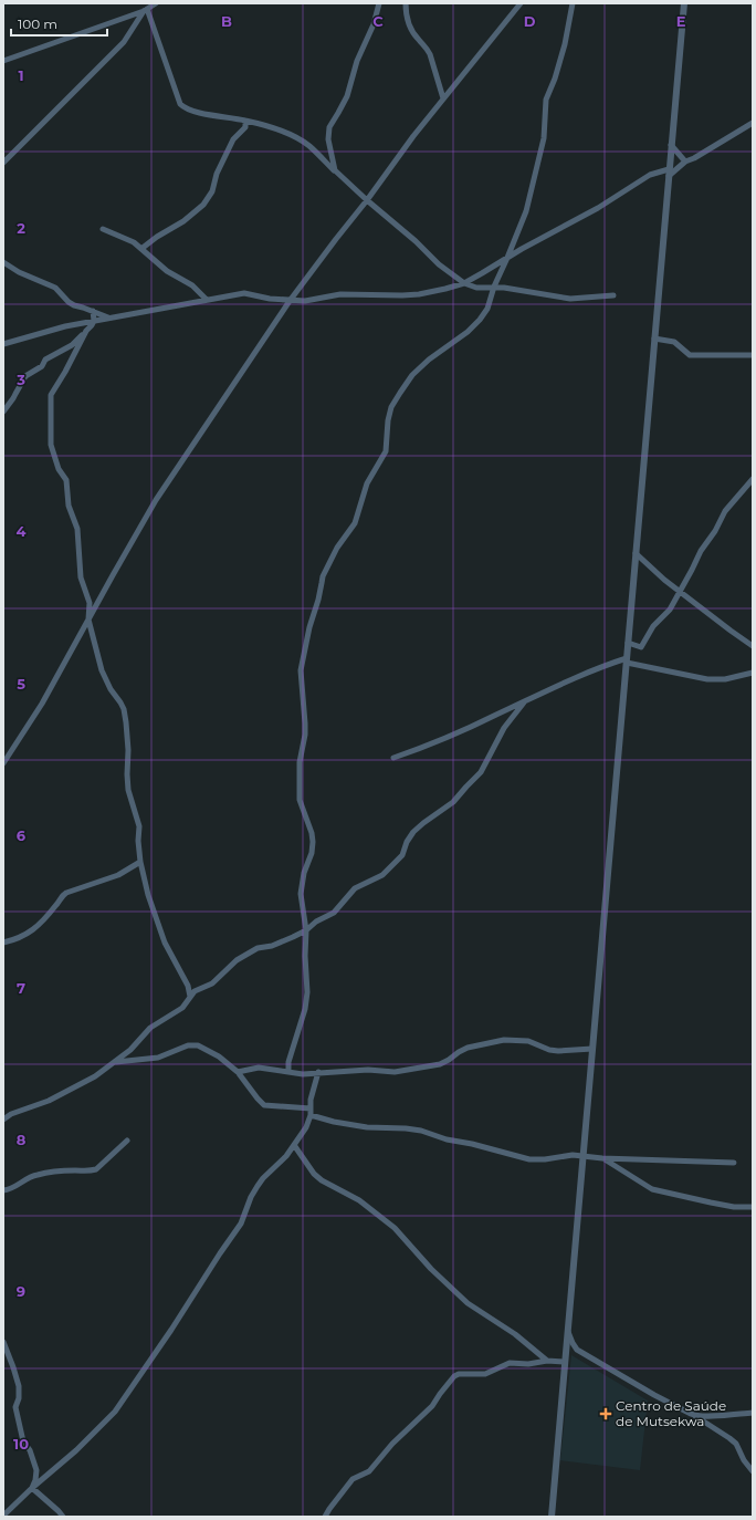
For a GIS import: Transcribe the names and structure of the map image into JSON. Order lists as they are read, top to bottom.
{
  "places": {
    "health": ["Centro de Saúde de Mutsekwa"]
  },
  "scale_bar": "100 m",
  "grid": {
    "columns": [
      "B",
      "C",
      "D",
      "E"
    ],
    "rows": [
      "1",
      "2",
      "3",
      "4",
      "5",
      "6",
      "7",
      "8",
      "9",
      "10"
    ]
  }
}
